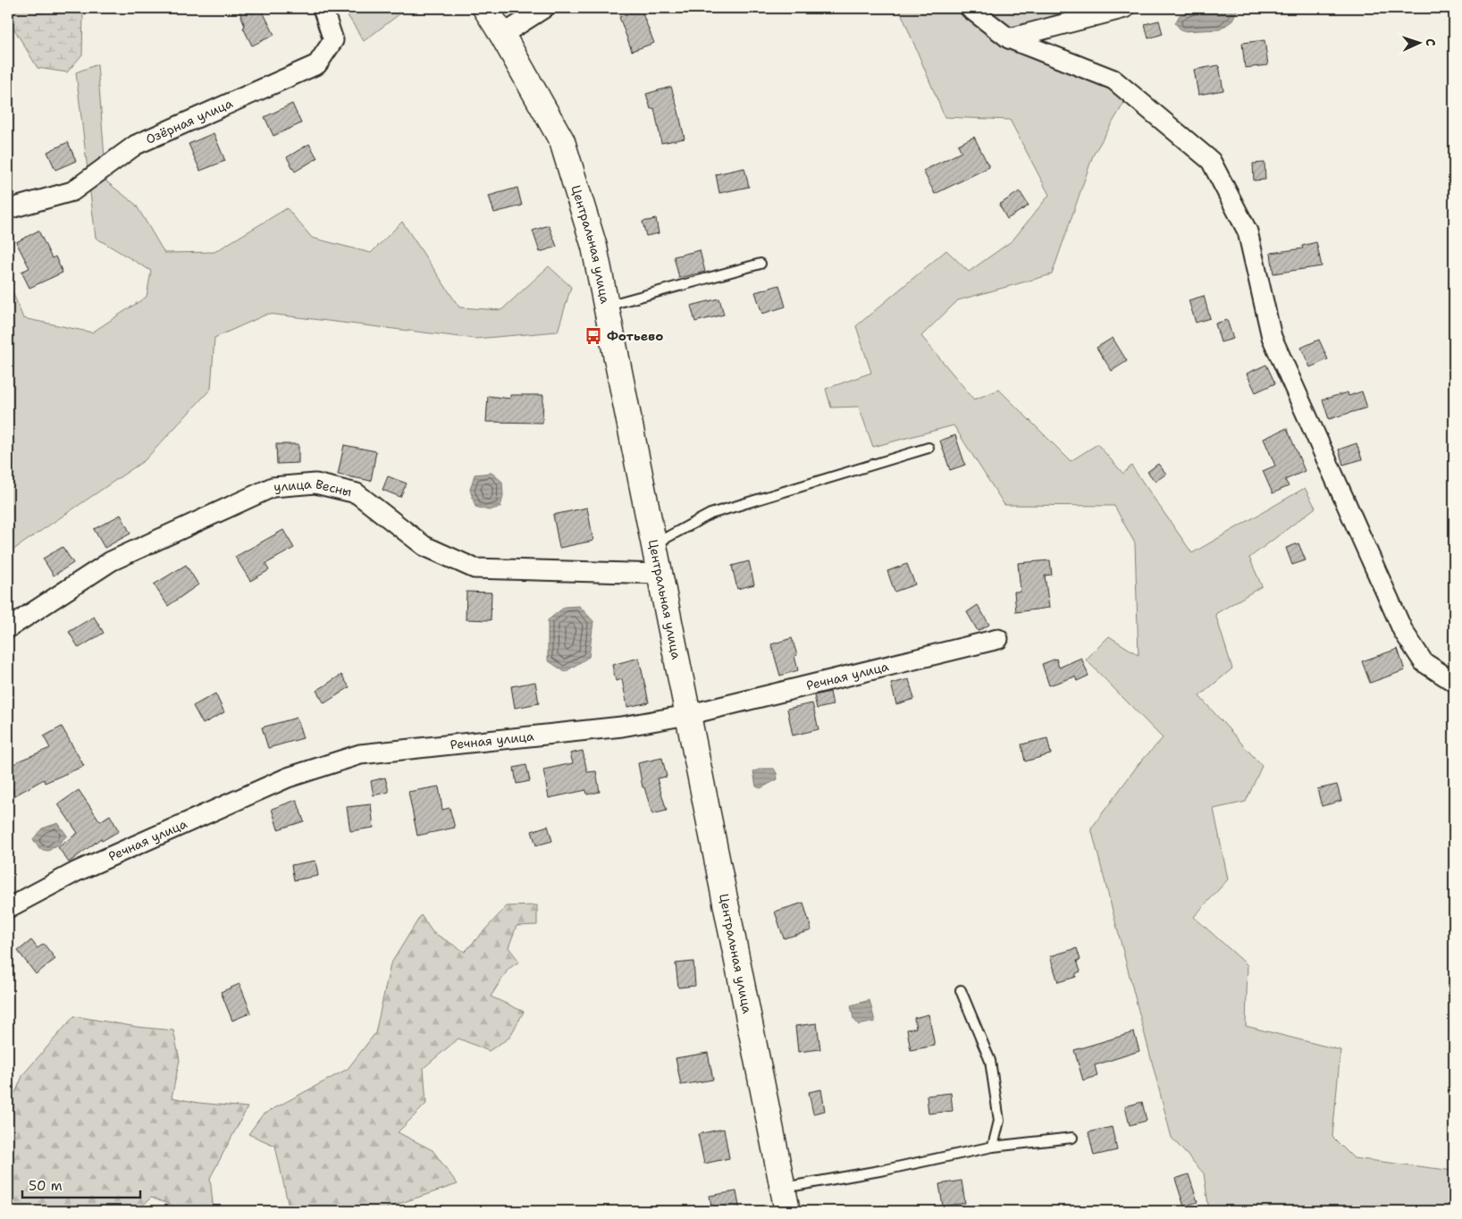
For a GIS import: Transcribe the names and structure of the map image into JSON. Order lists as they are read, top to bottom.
{
  "streets": {
    "main road": ["Центральная улица"],
    "street": ["Озёрная улица", "улица Весны", "Речная улица"]
  },
  "crossings": [
    ["Центральная улица", "улица Весны"],
    ["Центральная улица", "Речная улица"]
  ],
  "places": {
    "bus stop": ["Фотьево"]
  },
  "scale_bar": "50 m",
  "north": "right"
}
